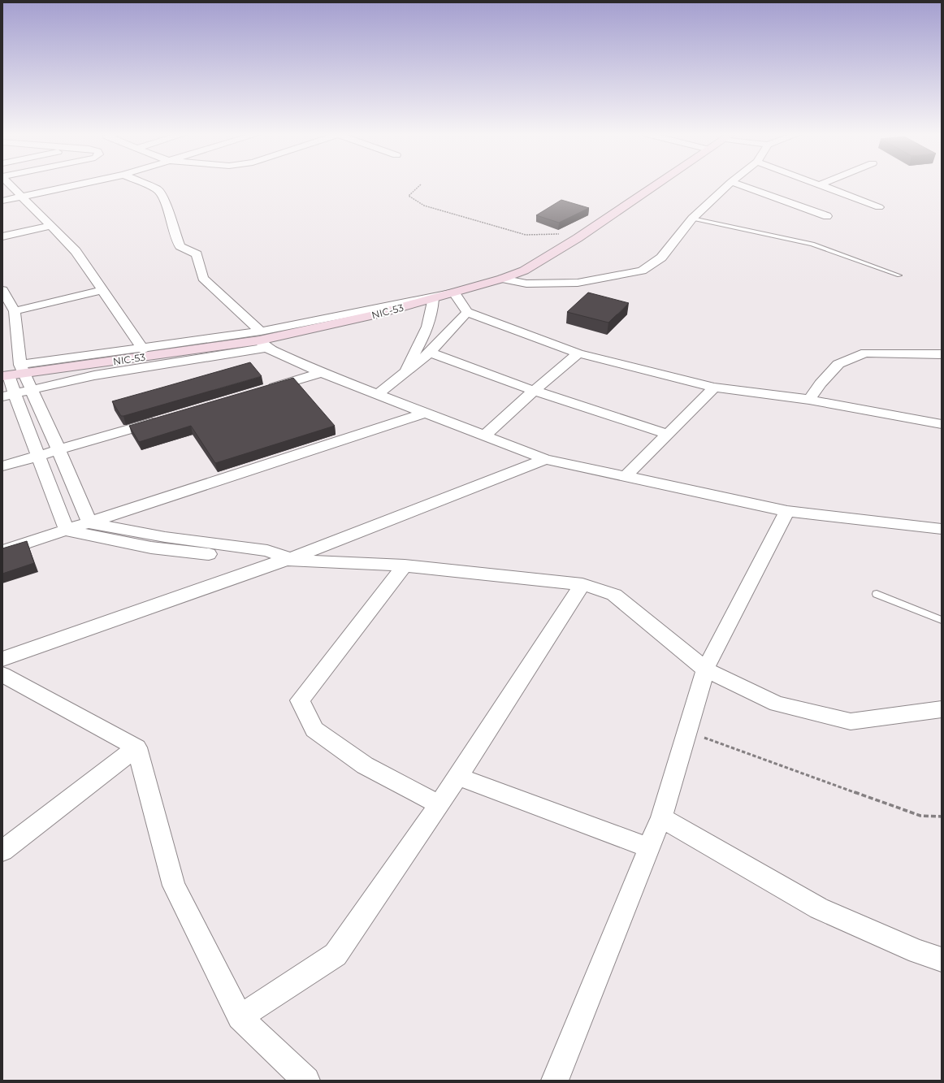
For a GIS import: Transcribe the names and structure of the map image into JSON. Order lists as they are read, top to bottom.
{
  "streets": {
    "main road": ["NIC-53"]
  }
}
